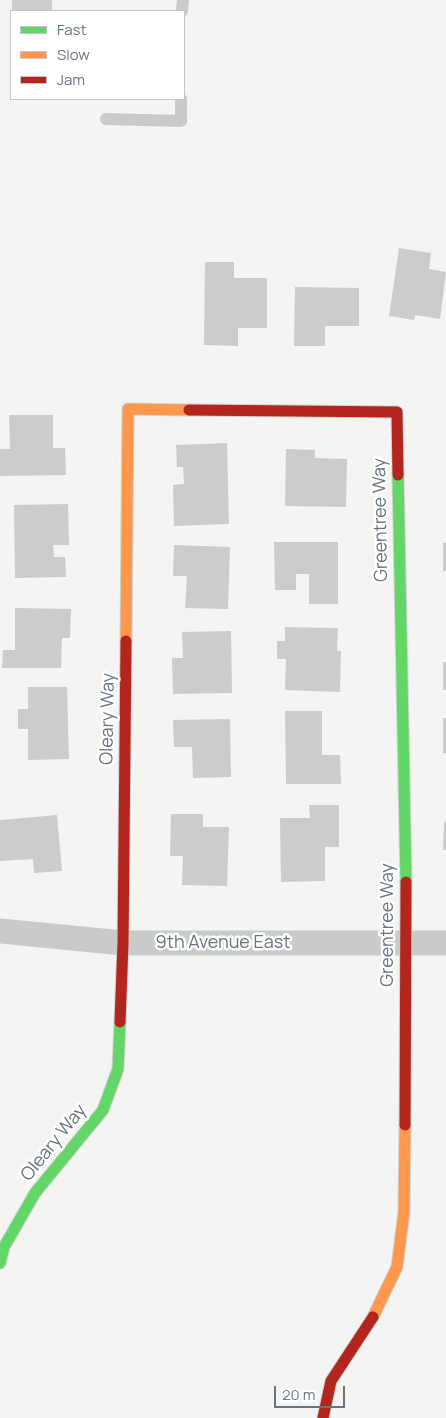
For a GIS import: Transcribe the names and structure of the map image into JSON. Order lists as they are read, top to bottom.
{
  "streets": {
    "street": ["Greentree Way", "Oleary Way", "9th Avenue East"]
  },
  "crossings": [
    ["Greentree Way", "Oleary Way"],
    ["Greentree Way", "9th Avenue East"],
    ["Oleary Way", "9th Avenue East"]
  ],
  "legend": ["Fast", "Slow", "Jam"],
  "scale_bar": "20 m"
}
